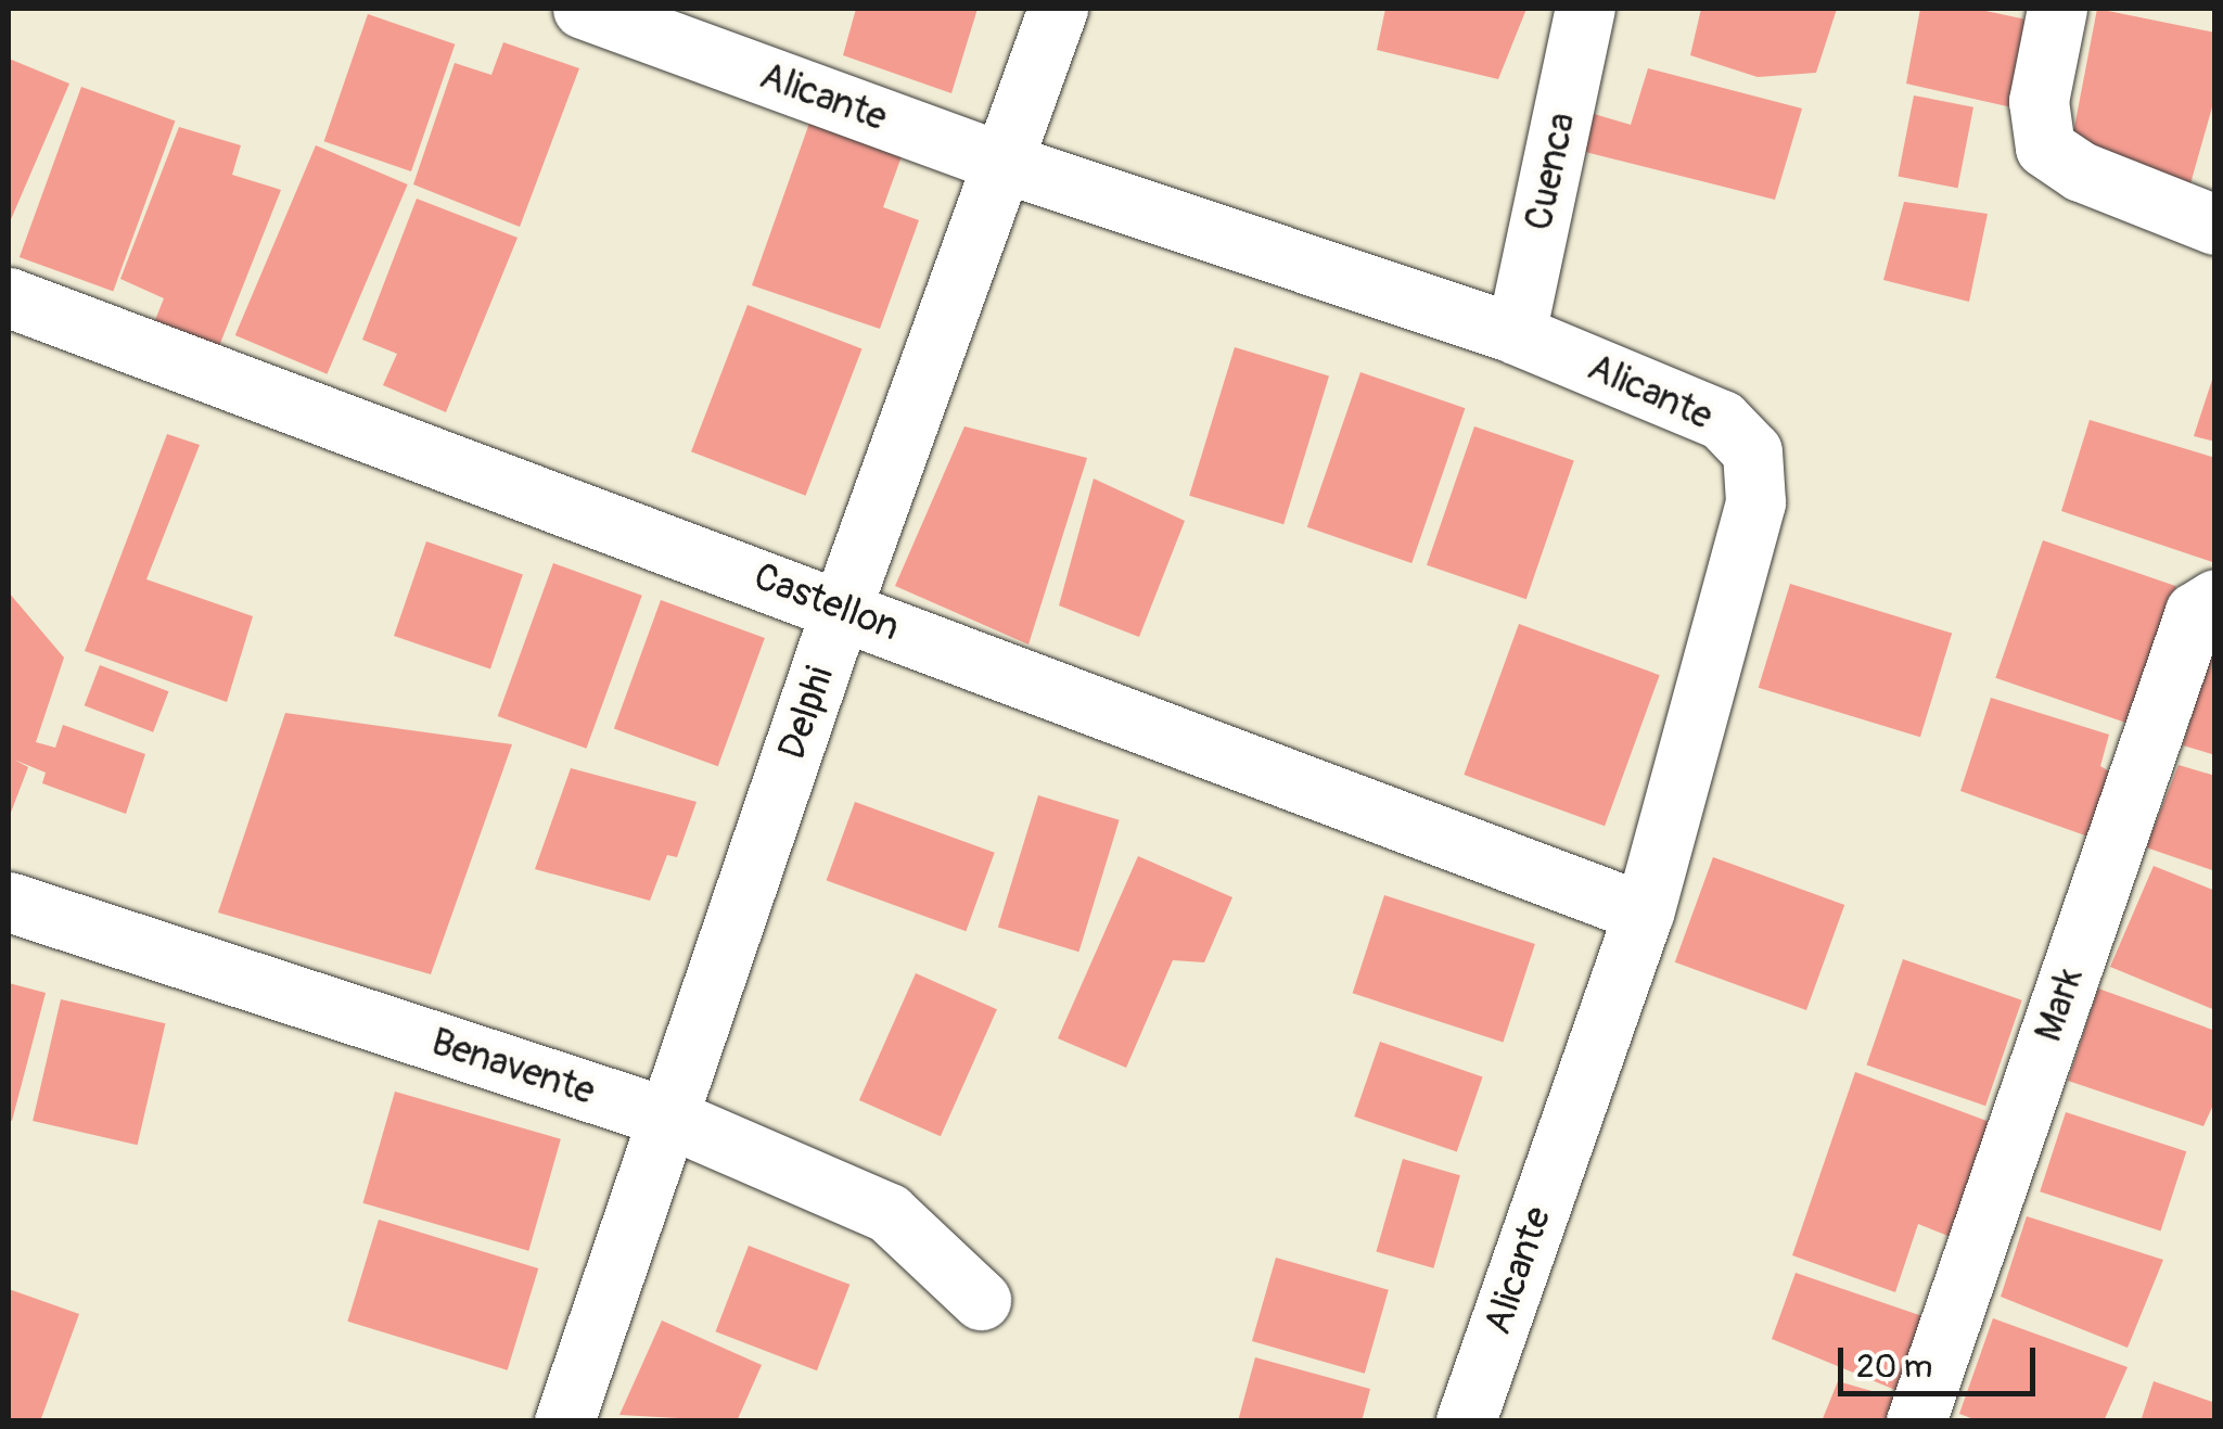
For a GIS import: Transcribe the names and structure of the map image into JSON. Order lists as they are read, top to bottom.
{
  "streets": {
    "street": [
      "Alicante",
      "Cuenca",
      "Castellon",
      "Delphi",
      "Mark",
      "Benavente"
    ]
  },
  "crossings": [
    ["Alicante", "Cuenca"],
    ["Alicante", "Castellon"],
    ["Alicante", "Delphi"],
    ["Castellon", "Delphi"],
    ["Delphi", "Benavente"]
  ],
  "scale_bar": "20 m"
}
